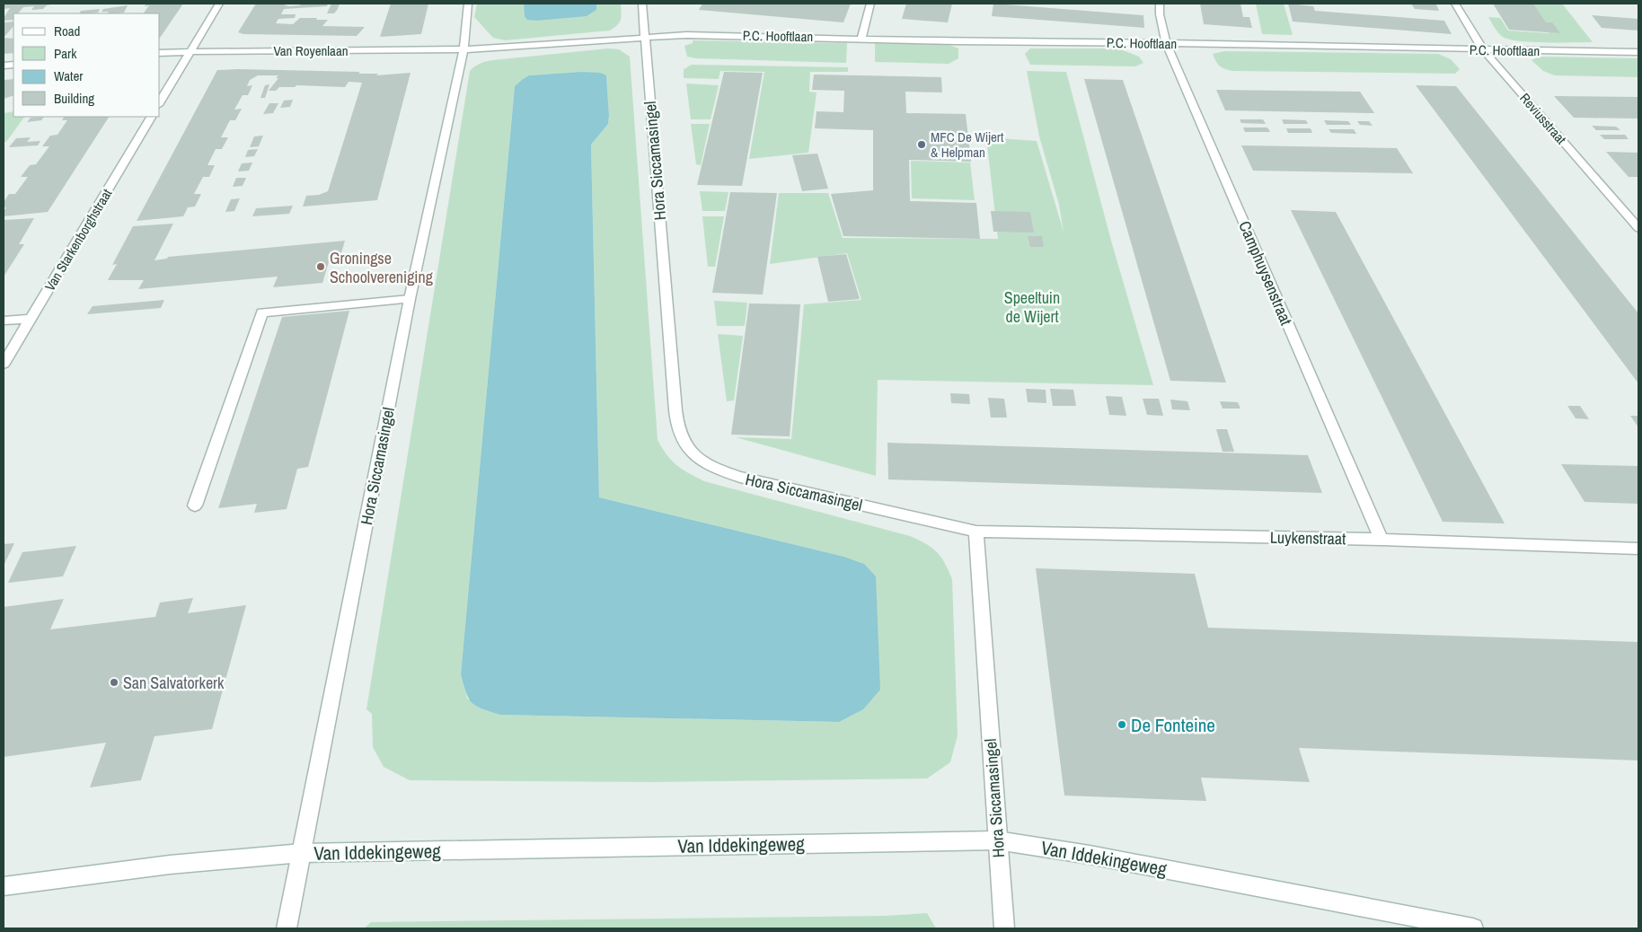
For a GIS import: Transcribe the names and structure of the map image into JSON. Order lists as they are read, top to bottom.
{
  "streets": {
    "street": [
      "P.C. Hooftlaan",
      "Van Royenlaan",
      "Reviusstraat",
      "Hora Siccamasingel",
      "Van Starkenborghstraat",
      "Camphuysenstraat",
      "Luykenstraat",
      "Van Iddekingeweg"
    ]
  },
  "crossings": [
    ["P.C. Hooftlaan", "Van Royenlaan"],
    ["P.C. Hooftlaan", "Reviusstraat"],
    ["P.C. Hooftlaan", "Hora Siccamasingel"],
    ["P.C. Hooftlaan", "Camphuysenstraat"],
    ["Van Royenlaan", "Hora Siccamasingel"],
    ["Hora Siccamasingel", "Luykenstraat"],
    ["Hora Siccamasingel", "Van Iddekingeweg"],
    ["Camphuysenstraat", "Luykenstraat"]
  ],
  "parks": ["Speeltuin de Wijert"],
  "places": [
    "MFC De Wijert & Helpman",
    "Groningse Schoolvereniging",
    "San Salvatorkerk",
    "De Fonteine"
  ],
  "legend": [
    "Road",
    "Park",
    "Water",
    "Building"
  ]
}
